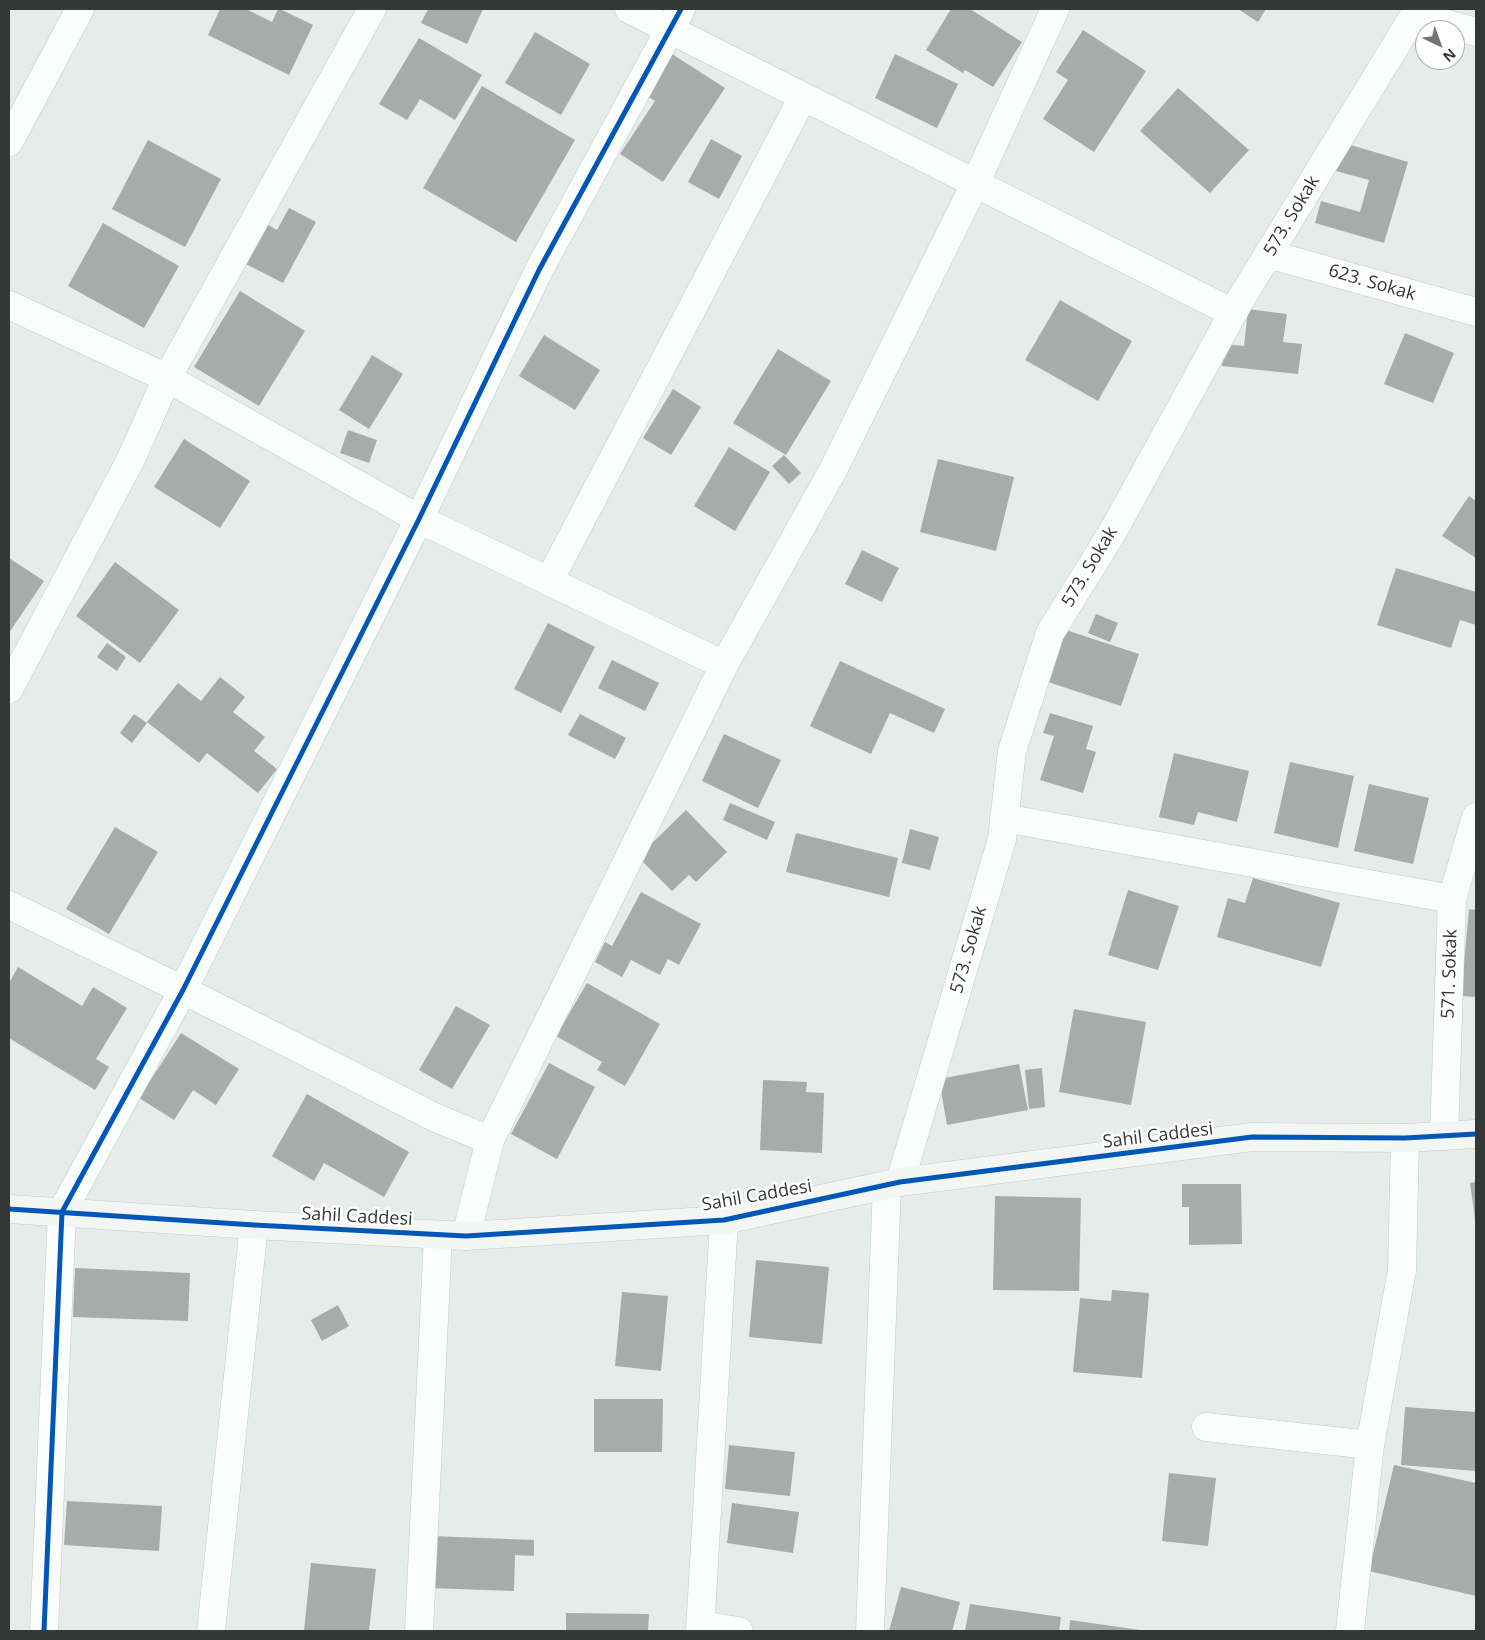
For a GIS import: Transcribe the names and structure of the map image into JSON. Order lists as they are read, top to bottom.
{
  "streets": {
    "street": [
      "573. Sokak",
      "623. Sokak",
      "571. Sokak",
      "Sahil Caddesi"
    ]
  },
  "crossings": [
    ["573. Sokak", "623. Sokak"],
    ["573. Sokak", "Sahil Caddesi"],
    ["571. Sokak", "Sahil Caddesi"]
  ],
  "north": "bottom right"
}
